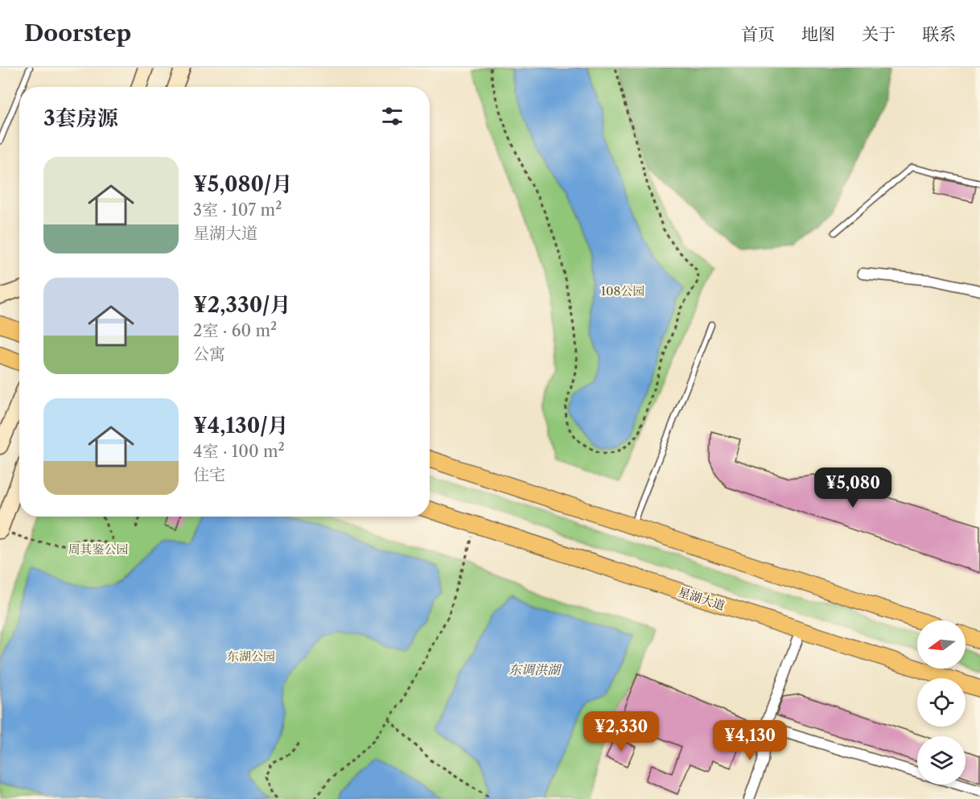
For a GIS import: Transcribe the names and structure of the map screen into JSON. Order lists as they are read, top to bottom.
{
  "streets": {
    "main road": ["星湖大道"]
  },
  "water": ["东调洪湖"],
  "parks": ["108公园", "周其鉴公园", "东湖公园"],
  "north": "left",
  "page": {
    "header": "Doorstep",
    "nav": [
      "首页",
      "地图",
      "关于",
      "联系"
    ],
    "heading": "3套房源",
    "list": [
      {
        "name": "¥5,080/月",
        "note": "3室 · 107 m² · 星湖大道"
      },
      {
        "name": "¥2,330/月",
        "note": "2室 · 60 m² · 公寓"
      },
      {
        "name": "¥4,130/月",
        "note": "4室 · 100 m² · 住宅"
      }
    ],
    "price": ["¥5,080", "¥2,330", "¥4,130"]
  }
}
